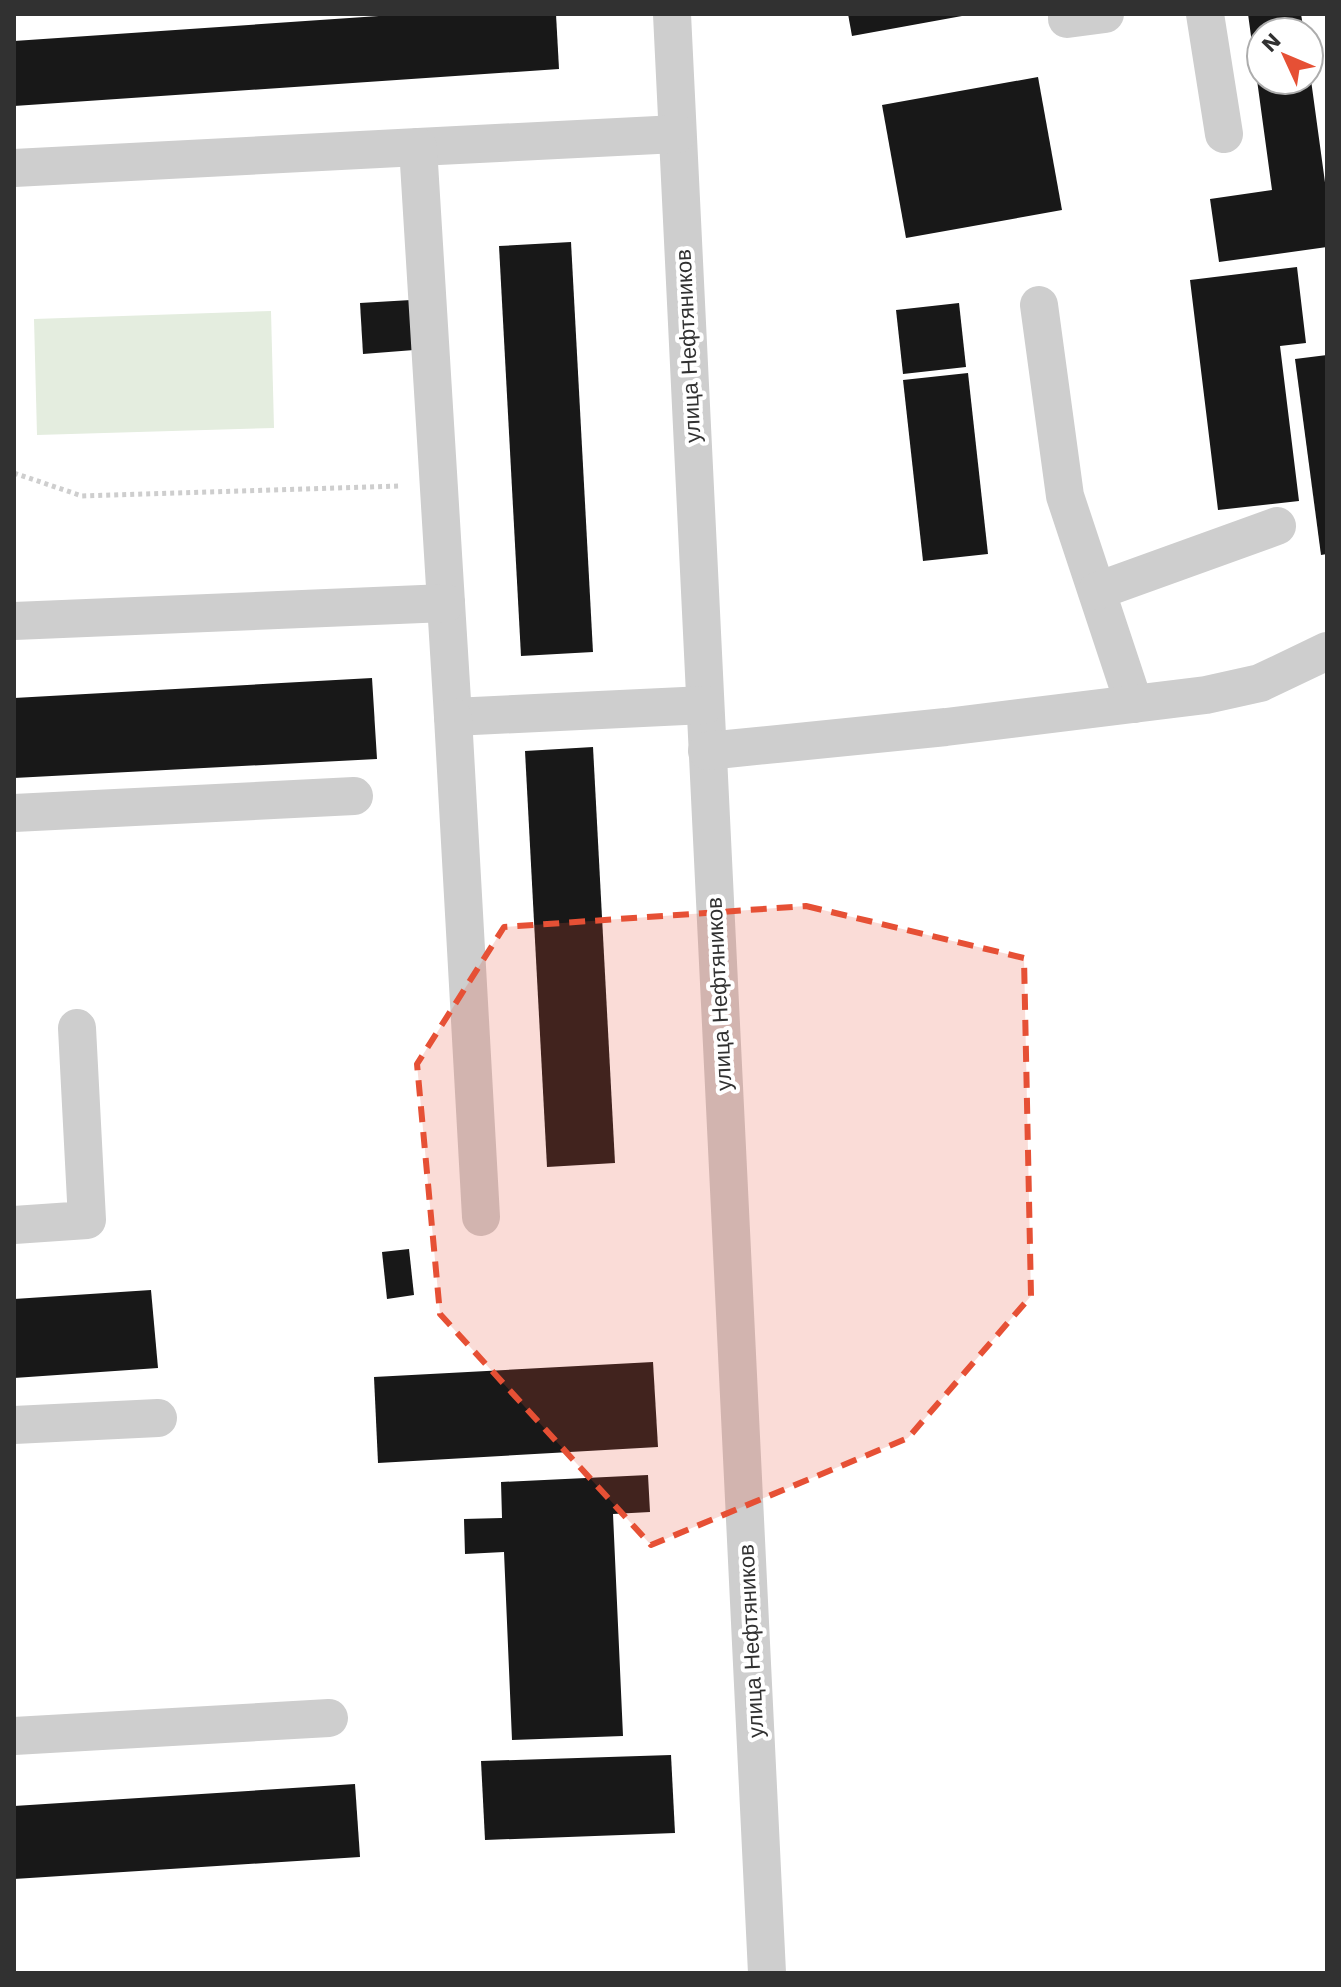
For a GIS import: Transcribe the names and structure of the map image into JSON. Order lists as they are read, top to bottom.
{
  "streets": {
    "street": ["улица Нефтяников"]
  },
  "north": "top left"
}
